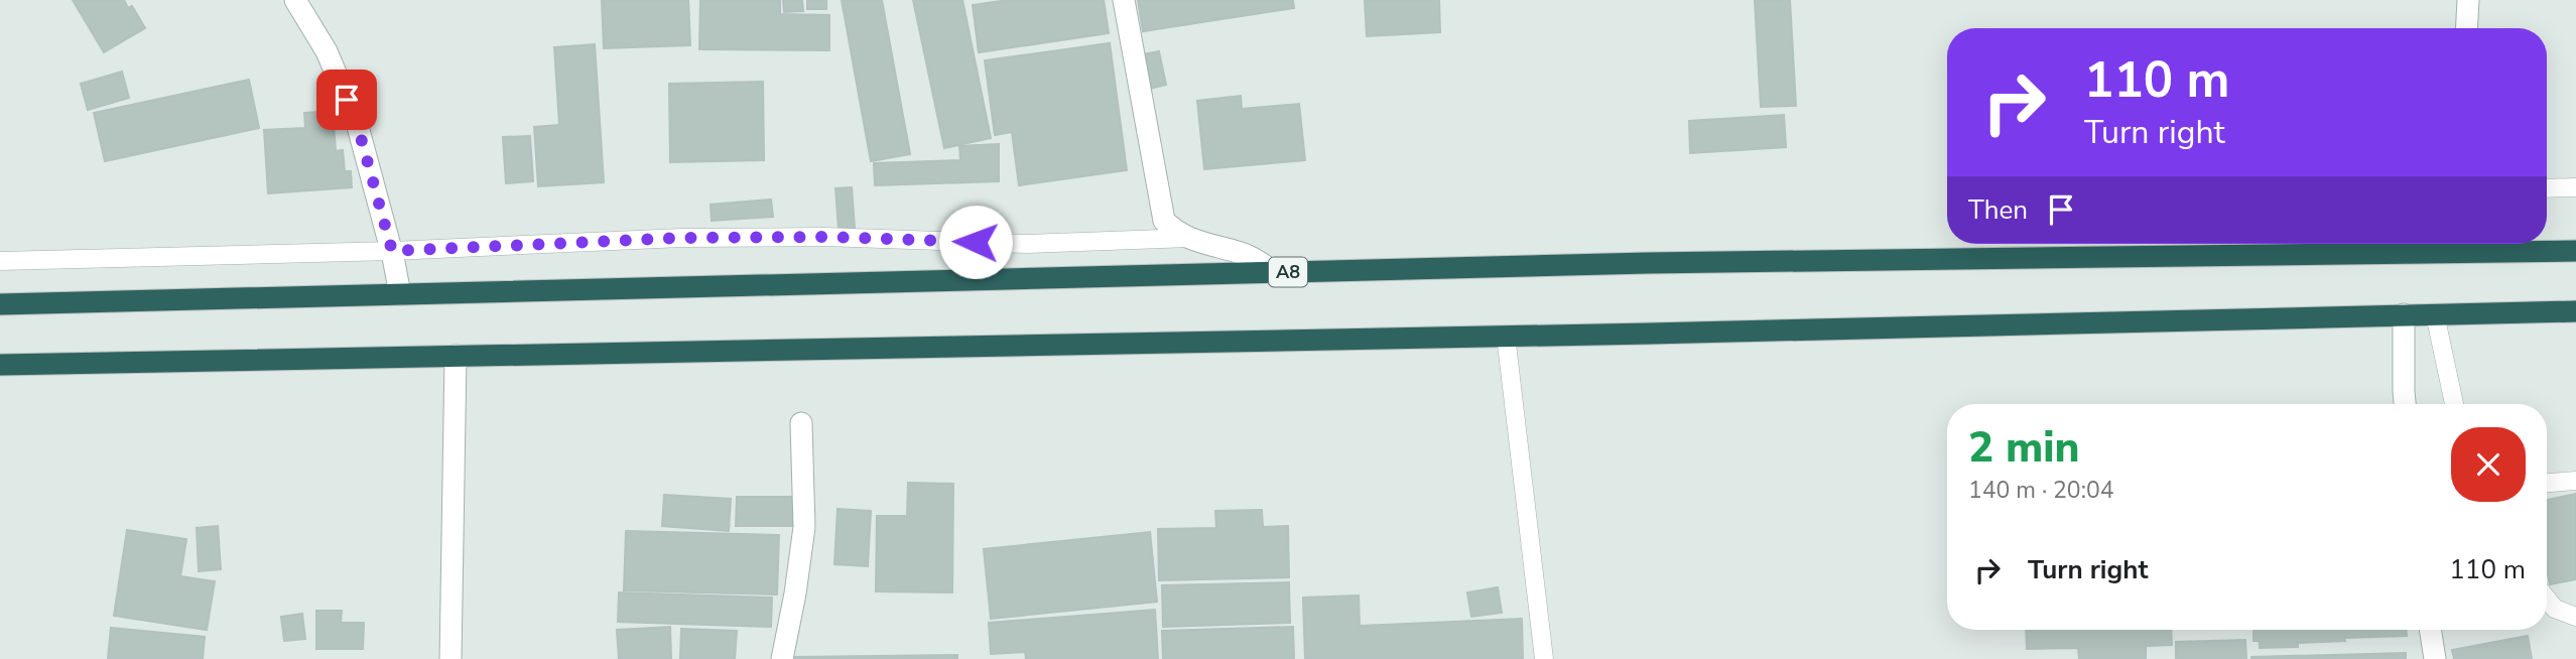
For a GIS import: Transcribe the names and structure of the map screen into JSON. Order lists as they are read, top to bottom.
{
  "streets": {
    "highway": ["A8"]
  },
  "page": {
    "turn": ["110 m", "Turn right"],
    "then": "Then",
    "heading": ["2 min", "140 m · 20:04"],
    "list": [
      {
        "name": "Turn right",
        "value": "110 m"
      }
    ]
  }
}
